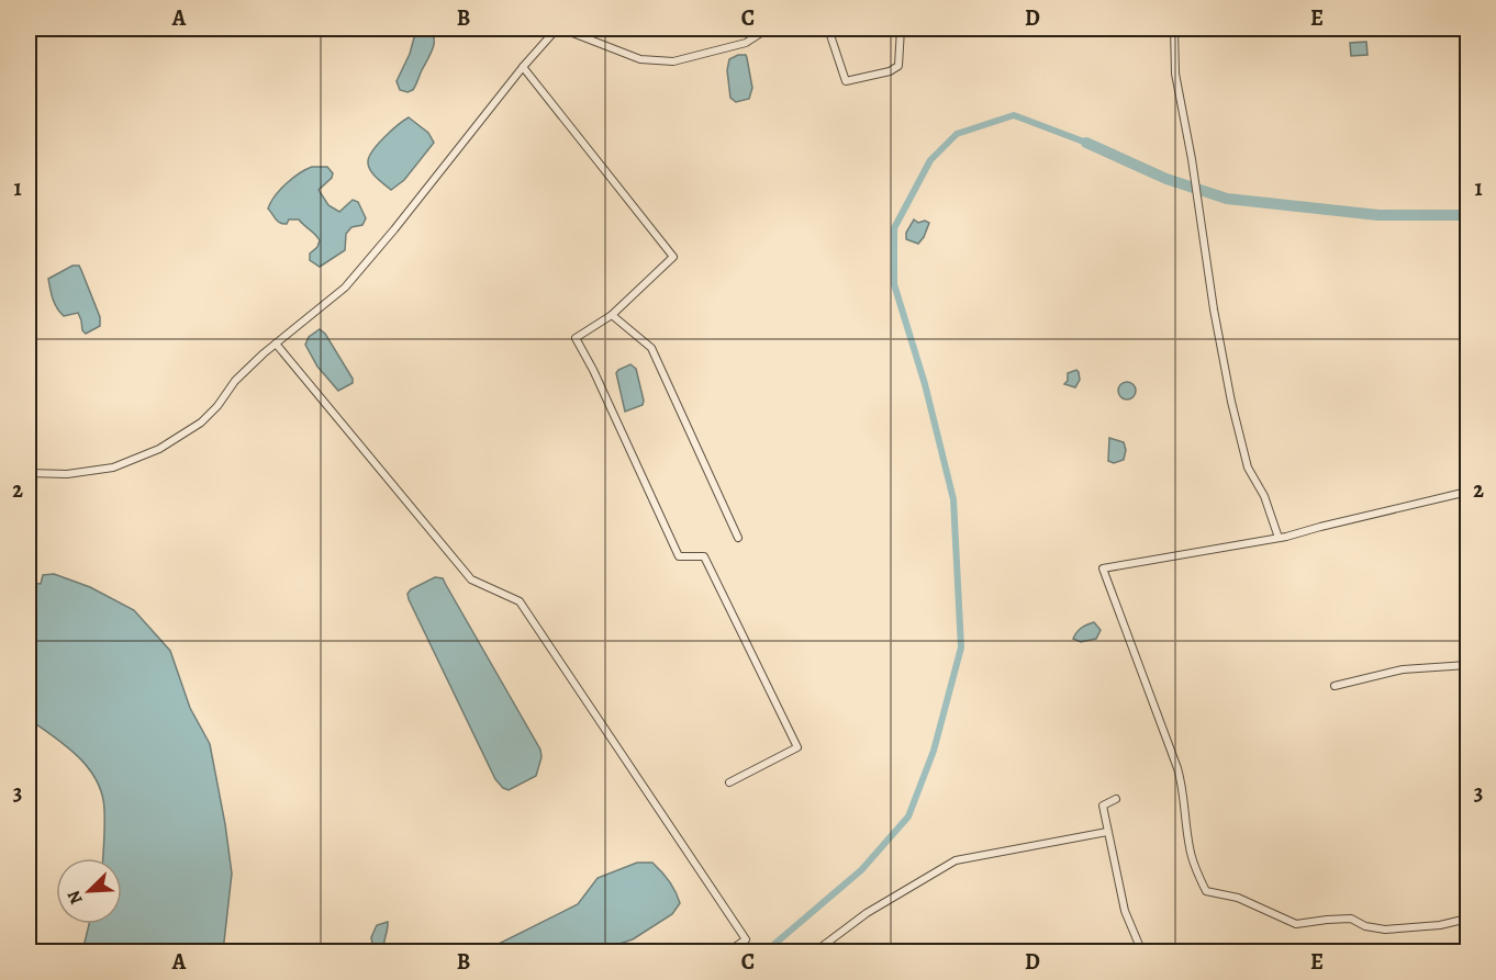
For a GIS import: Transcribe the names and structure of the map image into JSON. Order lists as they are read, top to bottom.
{
  "north": "bottom left",
  "grid": {
    "columns": [
      "A",
      "B",
      "C",
      "D",
      "E"
    ],
    "rows": ["1", "2", "3"]
  }
}
